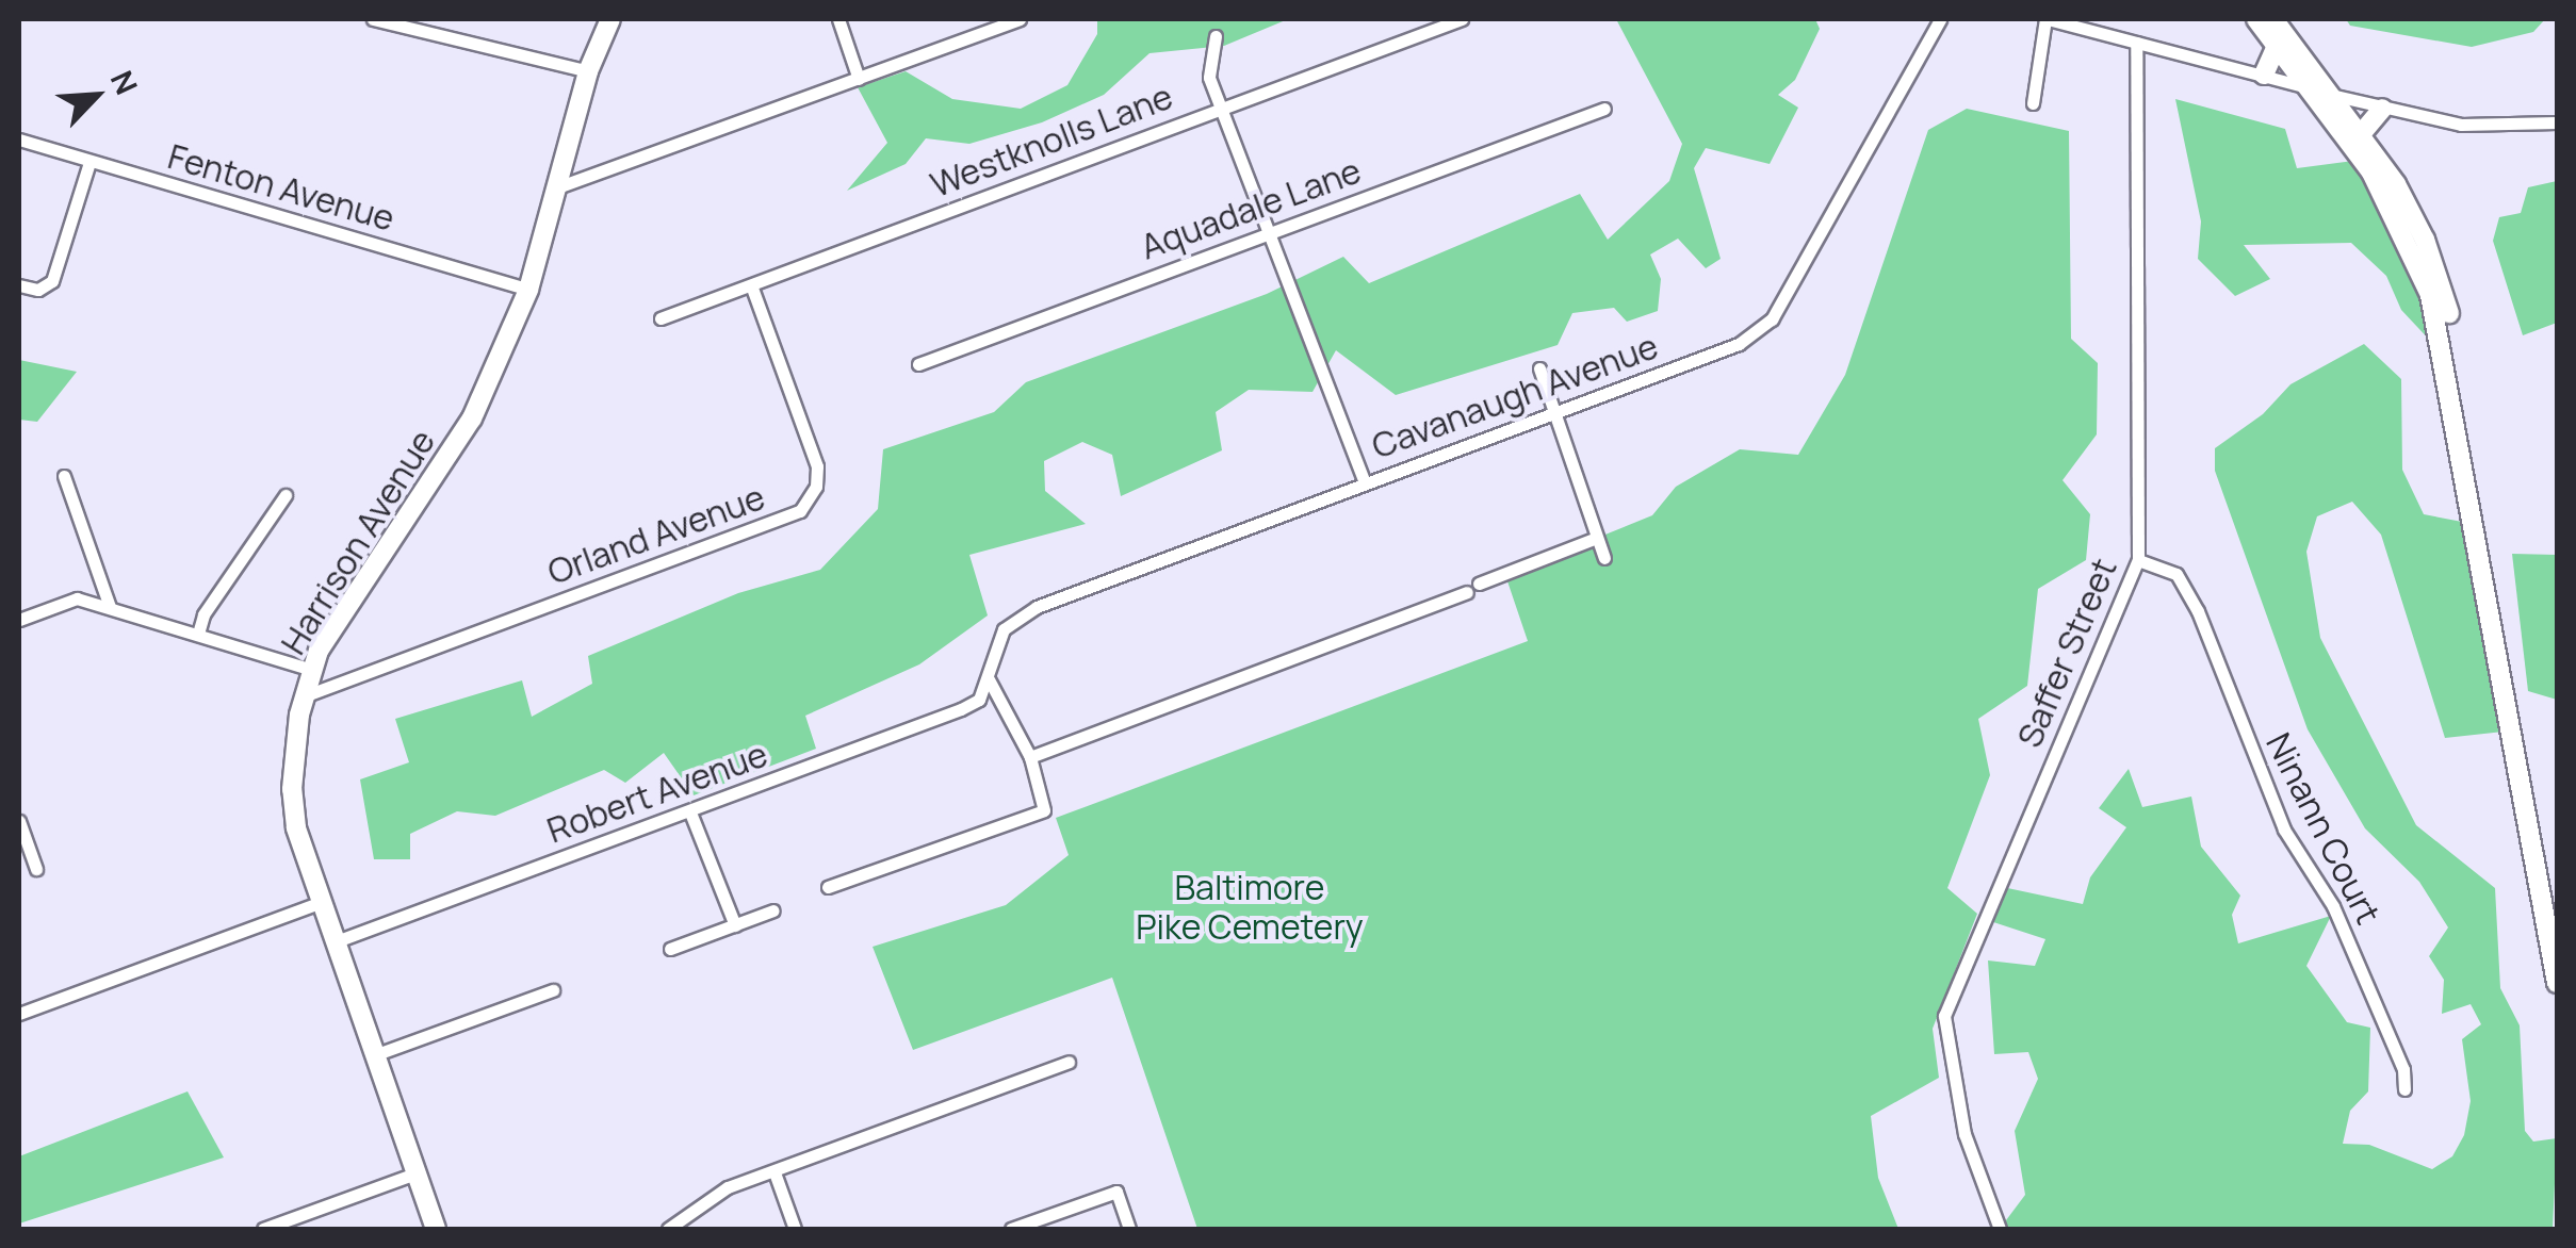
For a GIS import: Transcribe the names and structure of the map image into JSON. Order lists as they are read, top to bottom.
{
  "streets": {
    "main road": ["Harrison Avenue"],
    "street": [
      "Westknolls Lane",
      "Fenton Avenue",
      "Aquadale Lane",
      "Cavanaugh Avenue",
      "Orland Avenue",
      "Saffer Street",
      "Robert Avenue",
      "Ninann Court"
    ]
  },
  "crossings": [
    ["Westknolls Lane", "Orland Avenue"],
    ["Fenton Avenue", "Harrison Avenue"],
    ["Cavanaugh Avenue", "Robert Avenue"],
    ["Orland Avenue", "Harrison Avenue"],
    ["Harrison Avenue", "Robert Avenue"],
    ["Saffer Street", "Ninann Court"]
  ],
  "parks": ["Baltimore Pike Cemetery"],
  "north": "top right"
}
